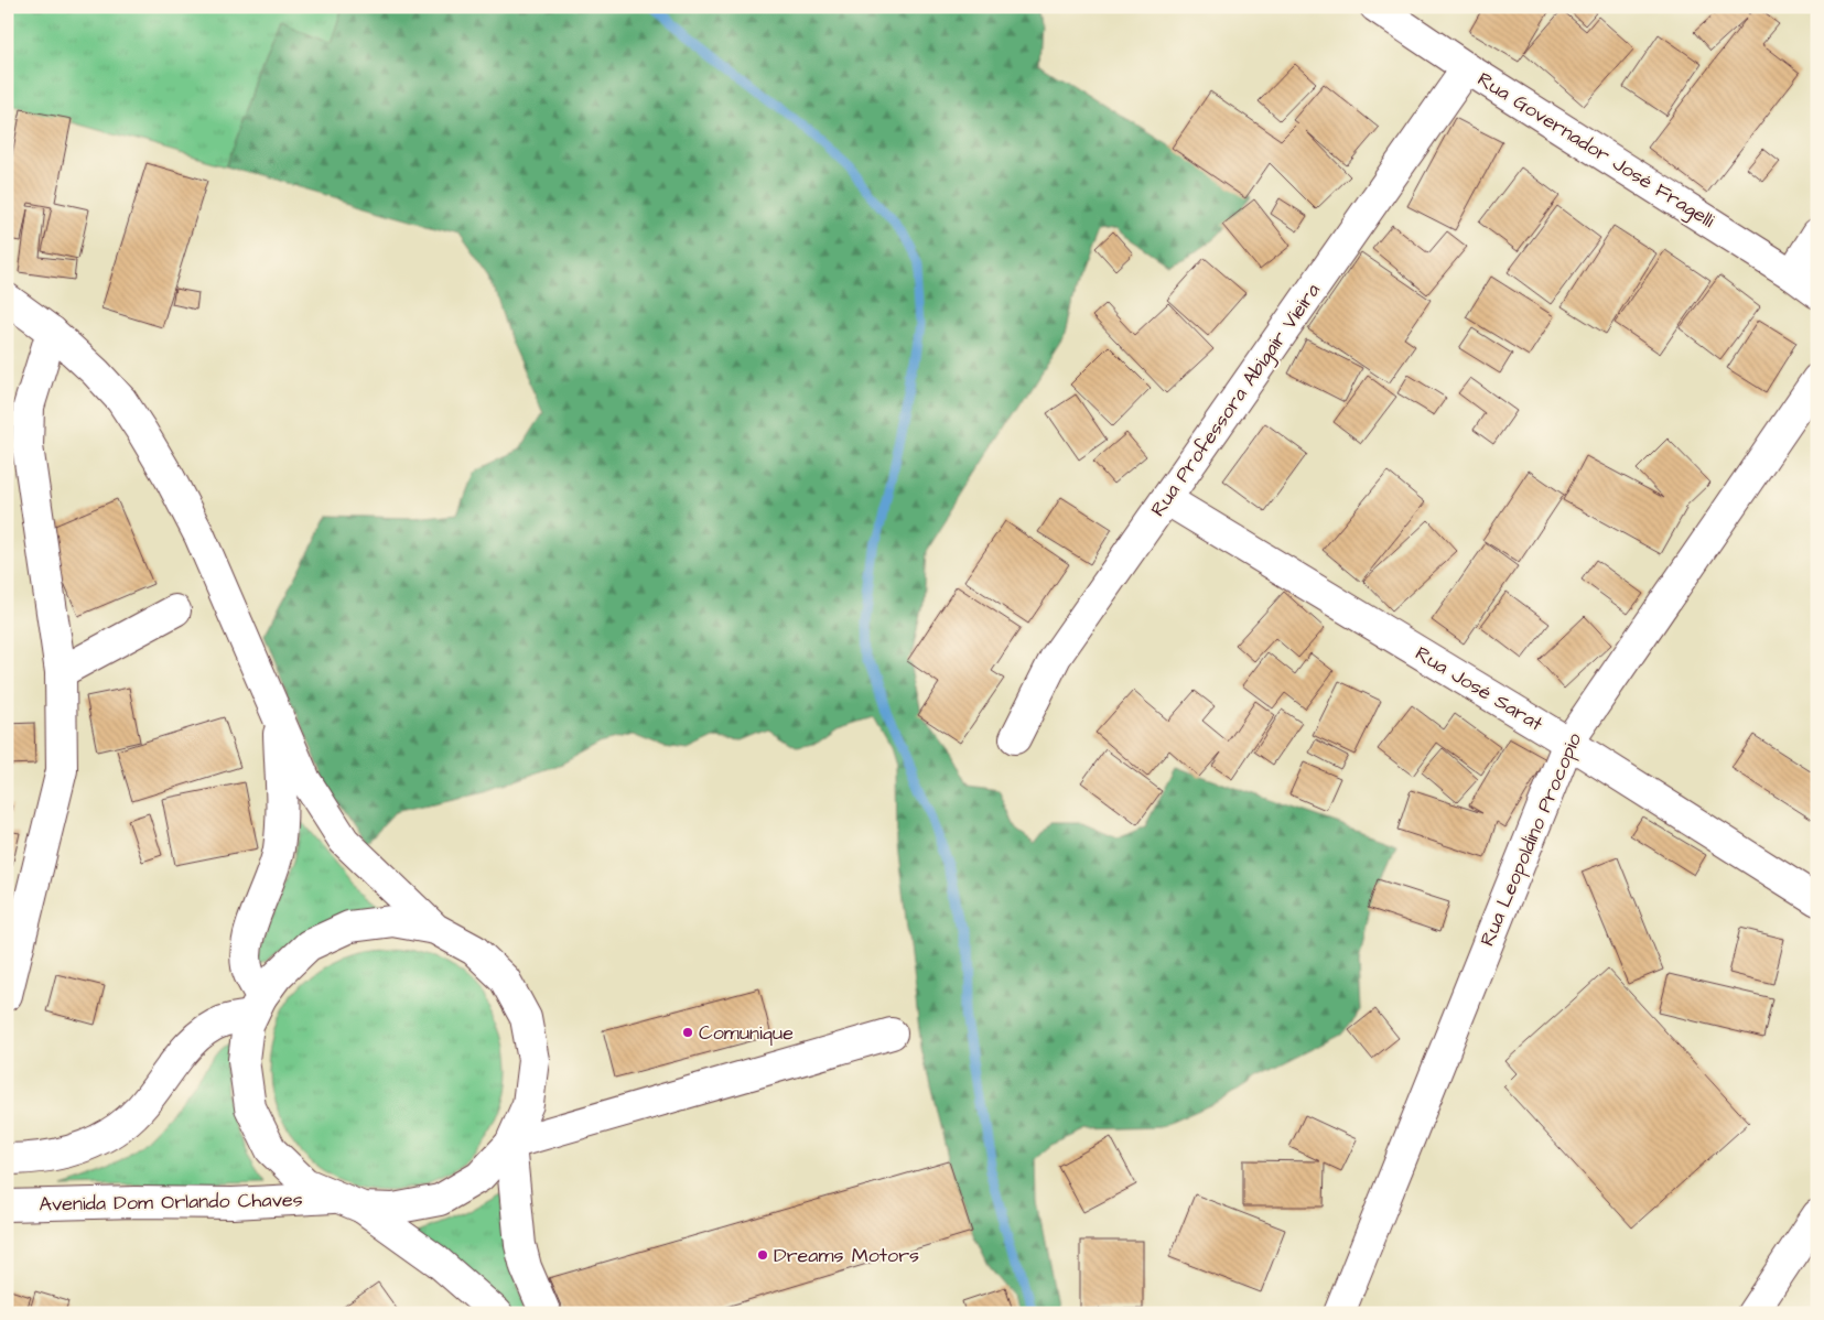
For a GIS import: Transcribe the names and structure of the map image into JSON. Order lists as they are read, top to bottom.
{
  "streets": {
    "street": [
      "Rua Governador José Fragelli",
      "Rua Professora Abigair Vieira",
      "Rua José Sarat",
      "Rua Leopoldino Procopio",
      "Avenida Dom Orlando Chaves"
    ]
  },
  "crossings": [
    ["Rua Governador José Fragelli", "Rua Professora Abigair Vieira"],
    ["Rua Professora Abigair Vieira", "Rua José Sarat"],
    ["Rua José Sarat", "Rua Leopoldino Procopio"]
  ],
  "places": ["Comunique", "Dreams Motors"]
}
